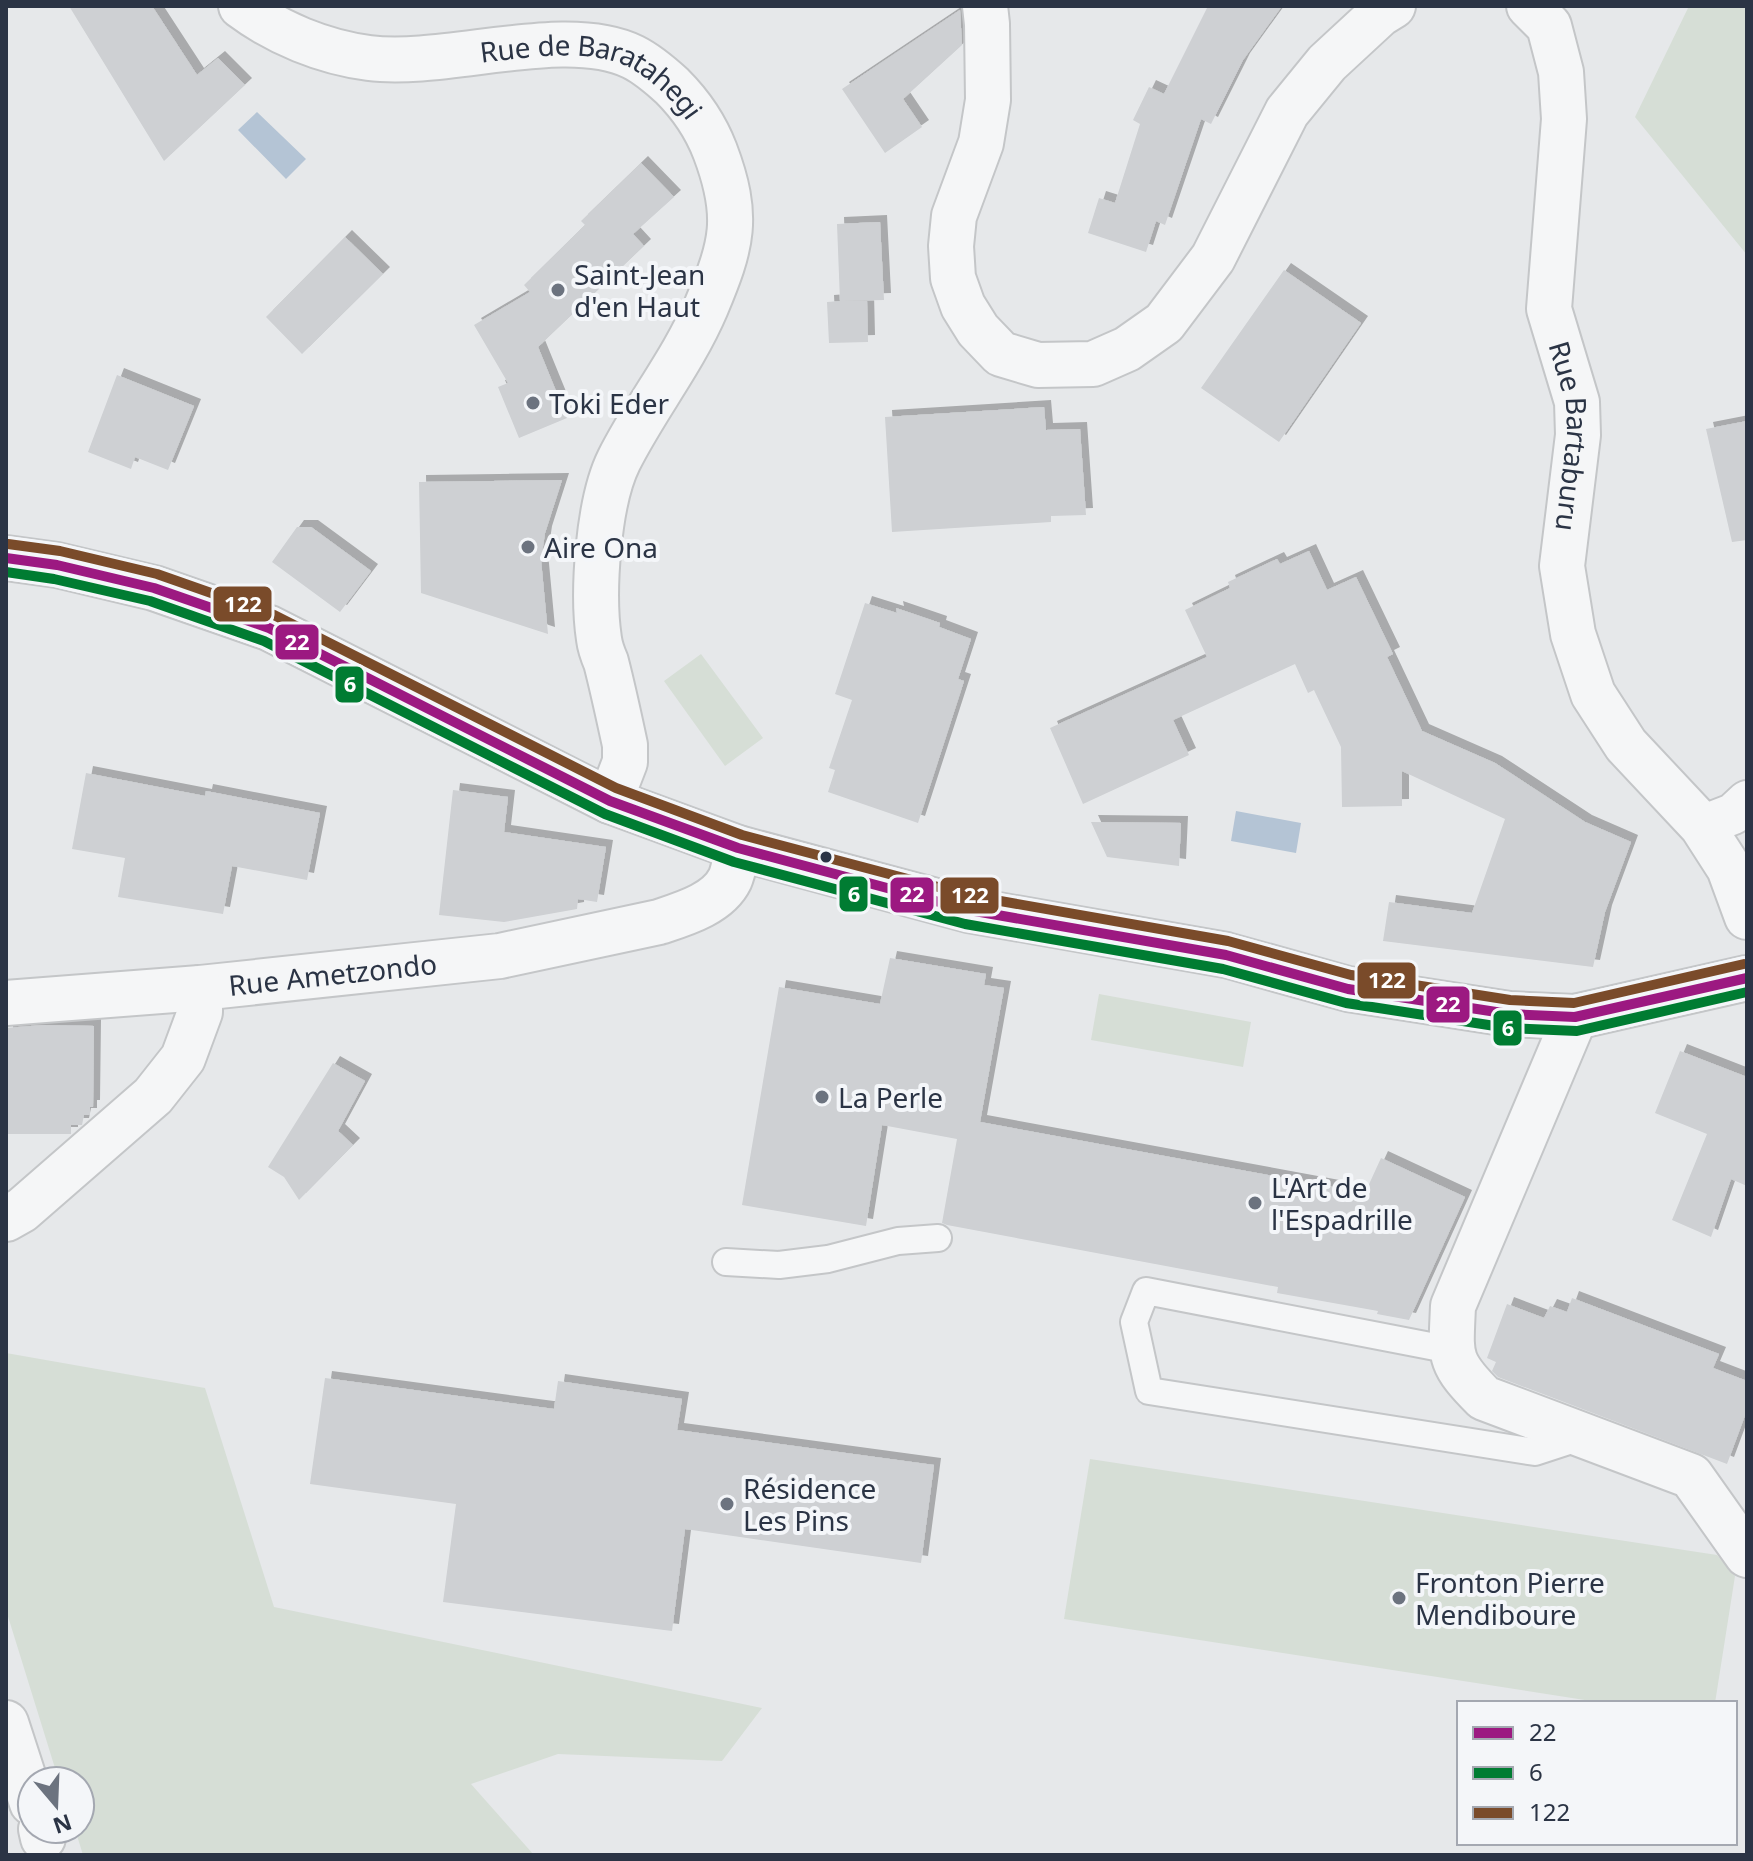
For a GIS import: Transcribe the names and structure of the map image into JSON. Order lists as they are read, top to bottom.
{
  "streets": {
    "street": ["Rue de Baratahegi", "Rue Bartaburu", "Rue Ametzondo"]
  },
  "places": [
    "Saint-Jean d'en Haut",
    "Toki Eder",
    "Aire Ona",
    "La Perle",
    "L'Art de l'Espadrille",
    "Résidence Les Pins",
    "Fronton Pierre Mendiboure"
  ],
  "lines": ["transit line 122", "transit line 22", "transit line 6"],
  "legend": ["22", "6", "122"],
  "north": "bottom"
}
